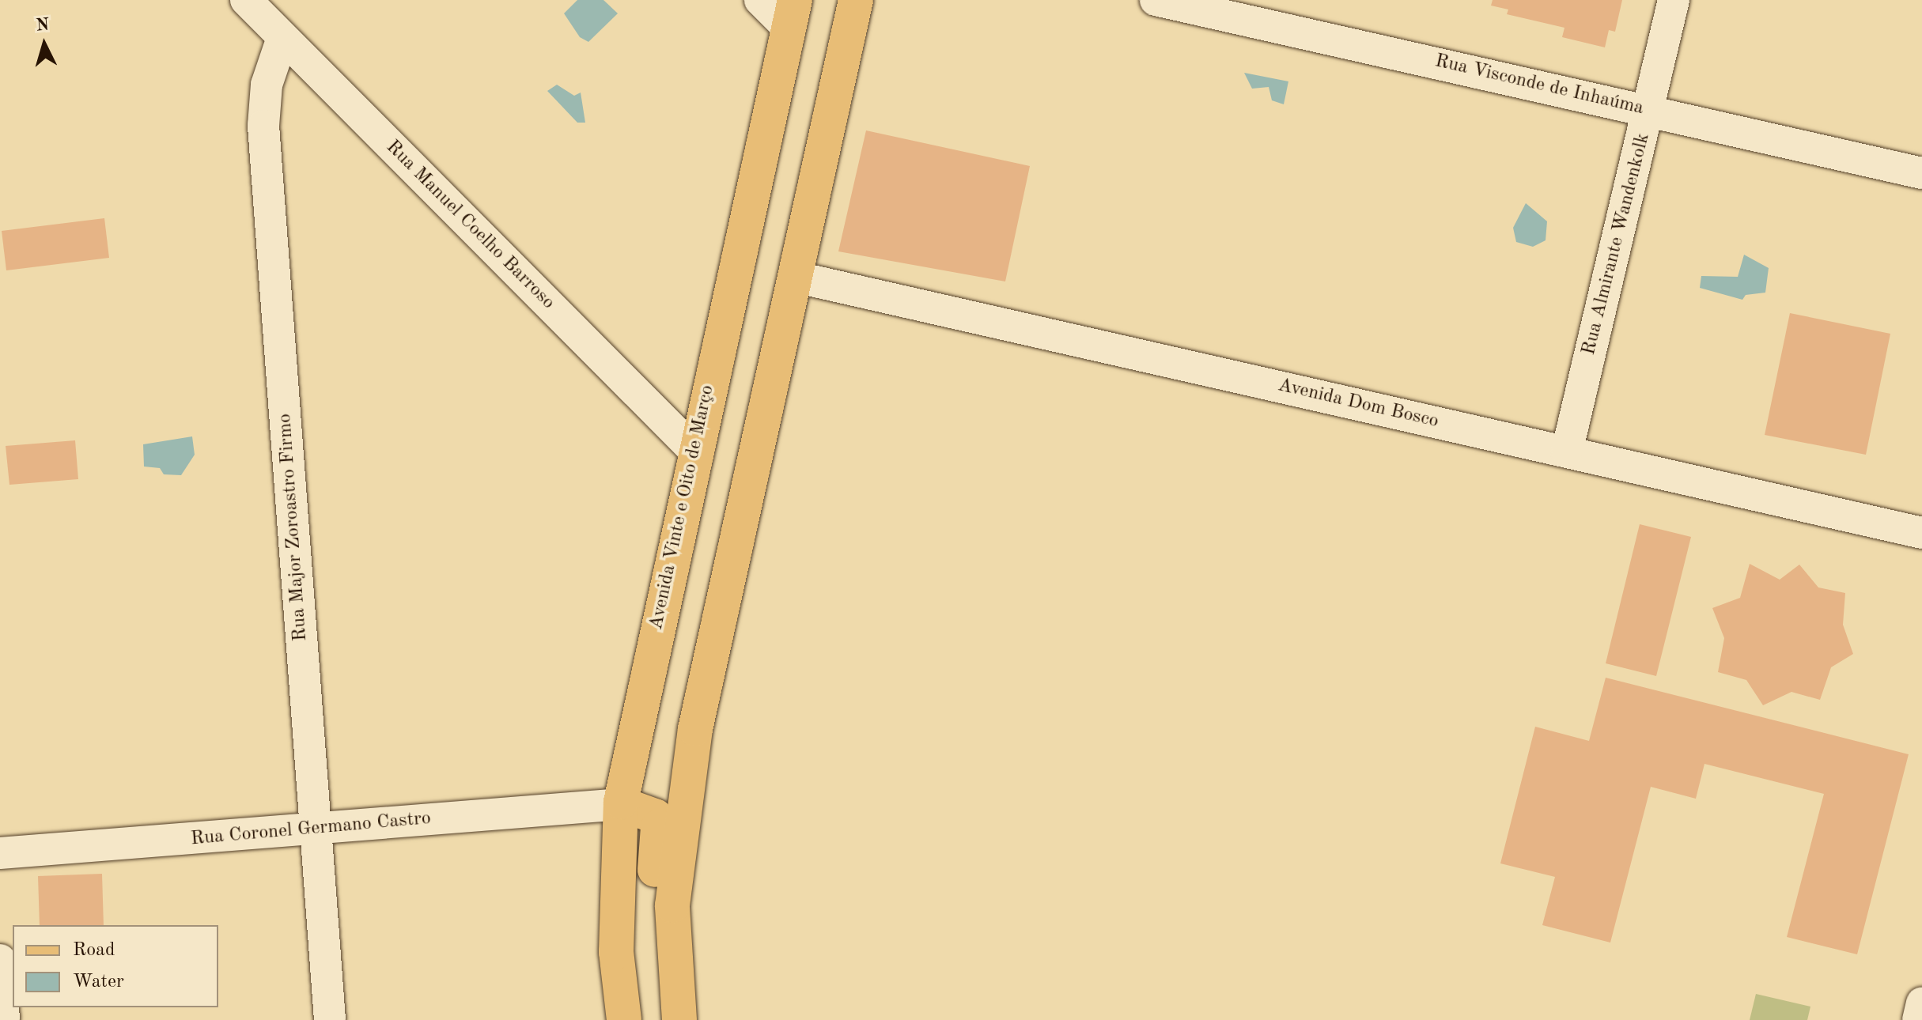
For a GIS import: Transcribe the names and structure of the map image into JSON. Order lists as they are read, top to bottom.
{
  "streets": {
    "main road": ["Avenida Vinte e Oito de Março"],
    "street": [
      "Rua Visconde de Inhaúma",
      "Rua Manuel Coelho Barroso",
      "Rua Almirante Wandenkolk",
      "Avenida Dom Bosco",
      "Rua Major Zoroastro Firmo",
      "Rua Coronel Germano Castro"
    ]
  },
  "crossings": [
    ["Rua Visconde de Inhaúma", "Rua Almirante Wandenkolk"],
    ["Rua Manuel Coelho Barroso", "Avenida Vinte e Oito de Março"],
    ["Rua Manuel Coelho Barroso", "Rua Major Zoroastro Firmo"],
    ["Rua Almirante Wandenkolk", "Avenida Dom Bosco"],
    ["Avenida Vinte e Oito de Março", "Rua Coronel Germano Castro"],
    ["Rua Major Zoroastro Firmo", "Rua Coronel Germano Castro"]
  ],
  "legend": ["Road", "Water"],
  "north": "top"
}
